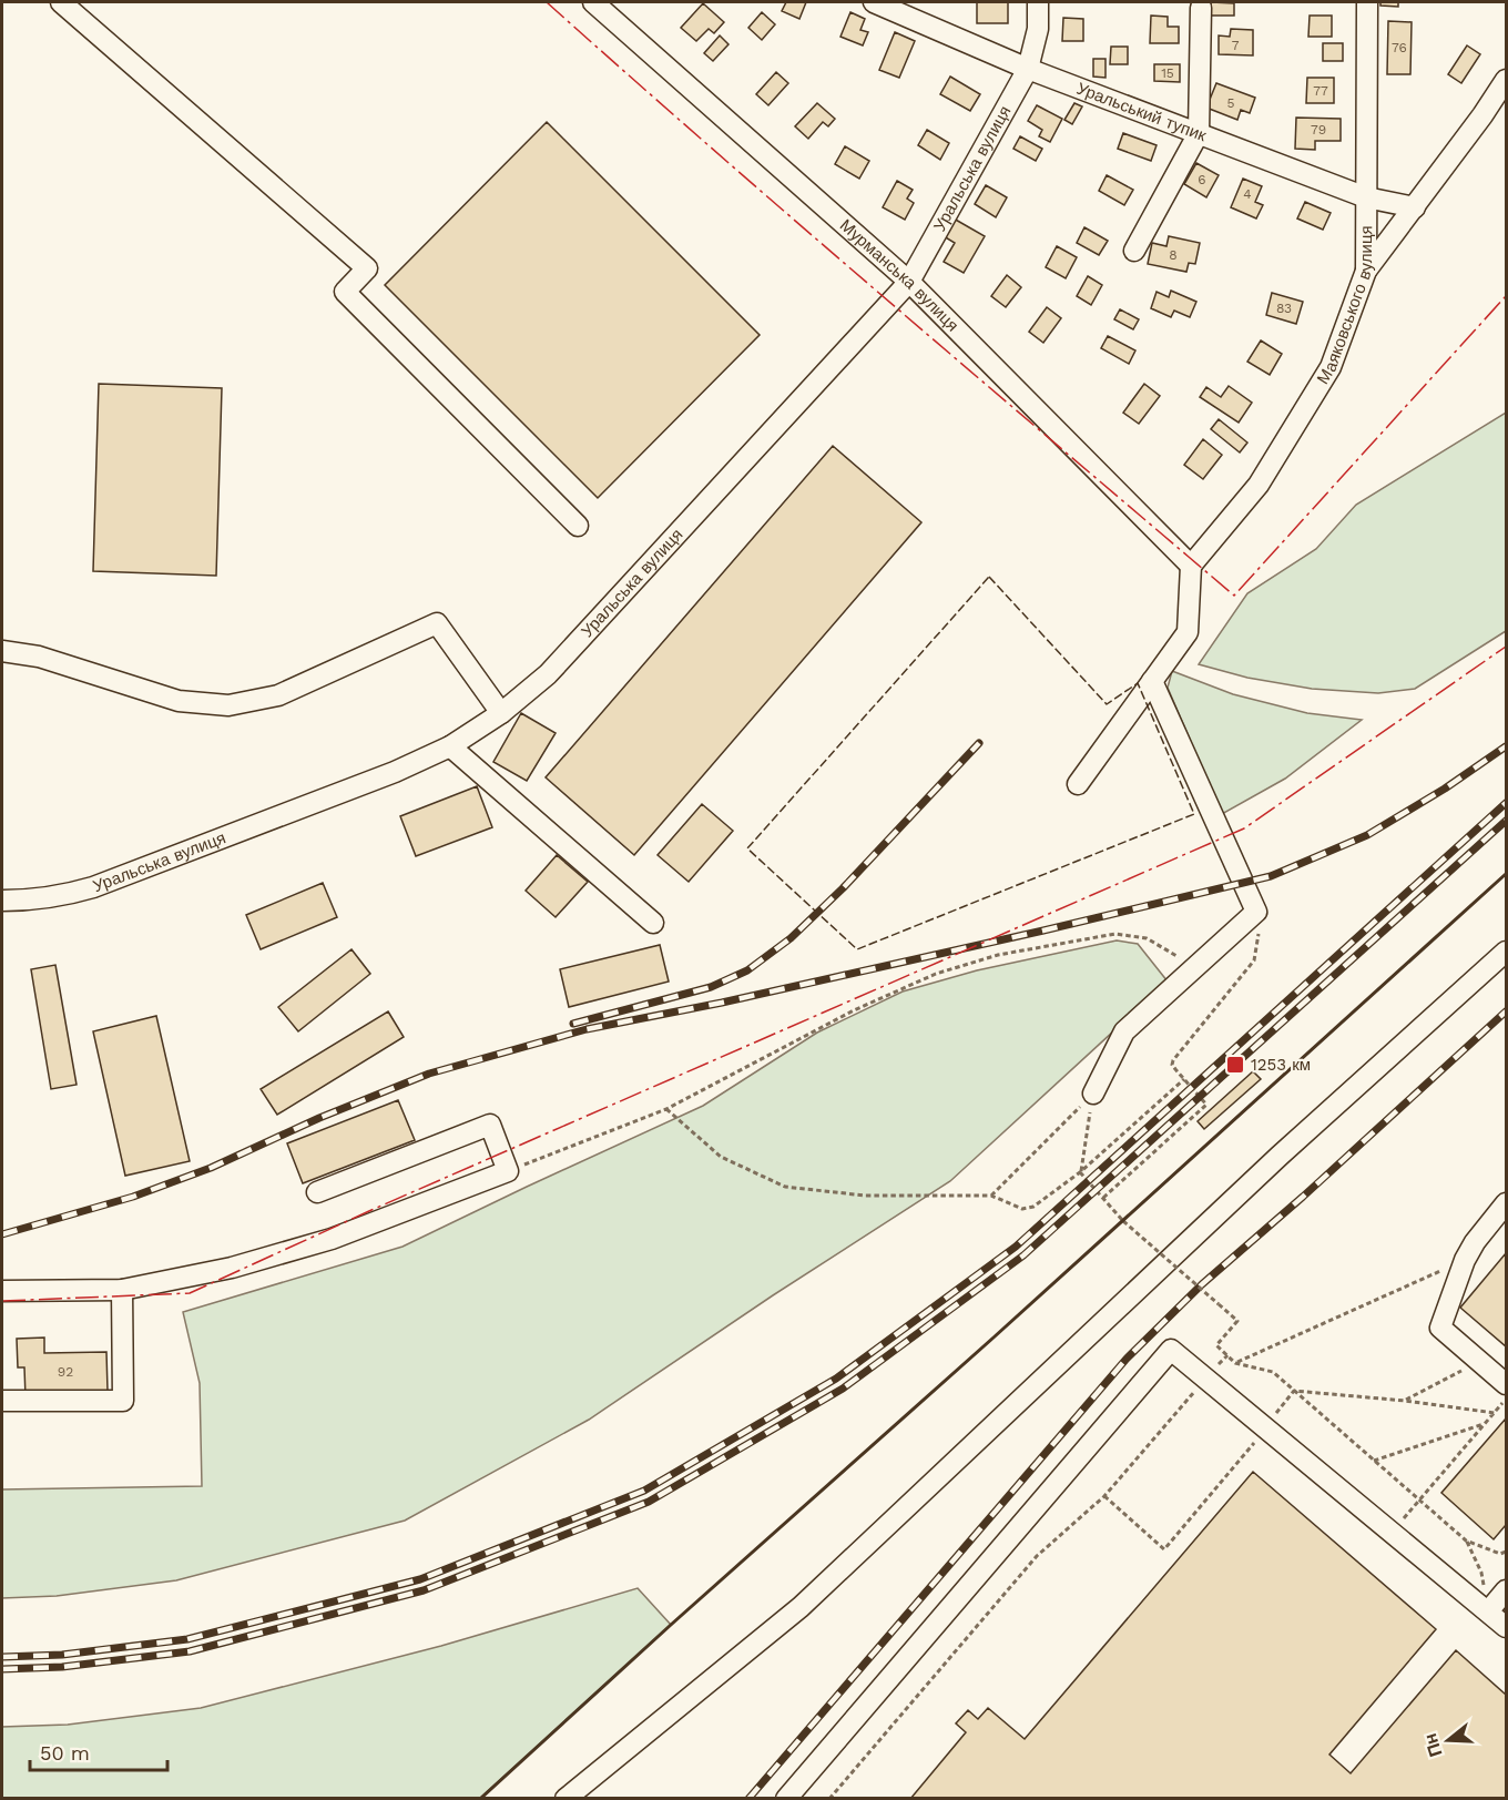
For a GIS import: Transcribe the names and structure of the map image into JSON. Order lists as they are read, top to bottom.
{
  "streets": {
    "street": [
      "Уральський тупик",
      "Уральська вулиця",
      "Мурманська вулиця",
      "Маяковського вулиця"
    ]
  },
  "crossings": [
    ["Уральський тупик", "Уральська вулиця"],
    ["Уральський тупик", "Маяковського вулиця"],
    ["Уральська вулиця", "Мурманська вулиця"],
    ["Мурманська вулиця", "Маяковського вулиця"]
  ],
  "places": {
    "transit": ["1253 км"]
  },
  "house_numbers": [
    "7",
    "76",
    "15",
    "77",
    "5",
    "79",
    "6",
    "4",
    "8",
    "83",
    "92"
  ],
  "scale_bar": "50 m",
  "north": "left"
}
